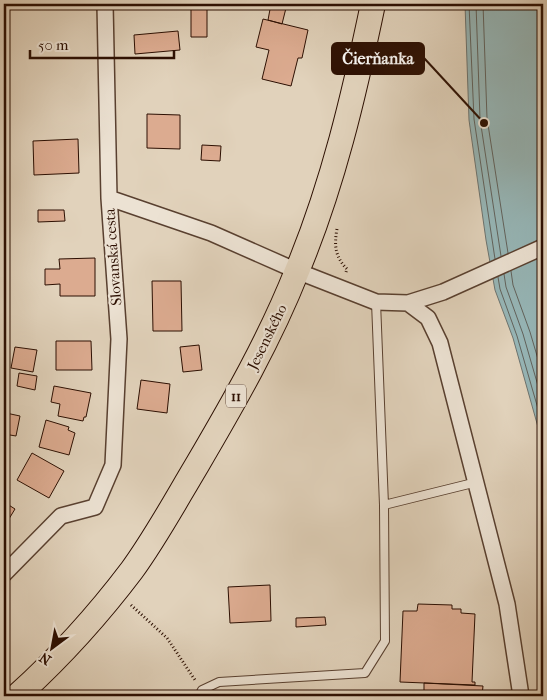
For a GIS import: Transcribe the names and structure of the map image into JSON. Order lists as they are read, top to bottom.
{
  "streets": {
    "main road": ["Jesenského", "11"],
    "street": ["Slovanská cesta"]
  },
  "places": ["Čierňanka"],
  "scale_bar": "50 m",
  "north": "bottom left"
}
